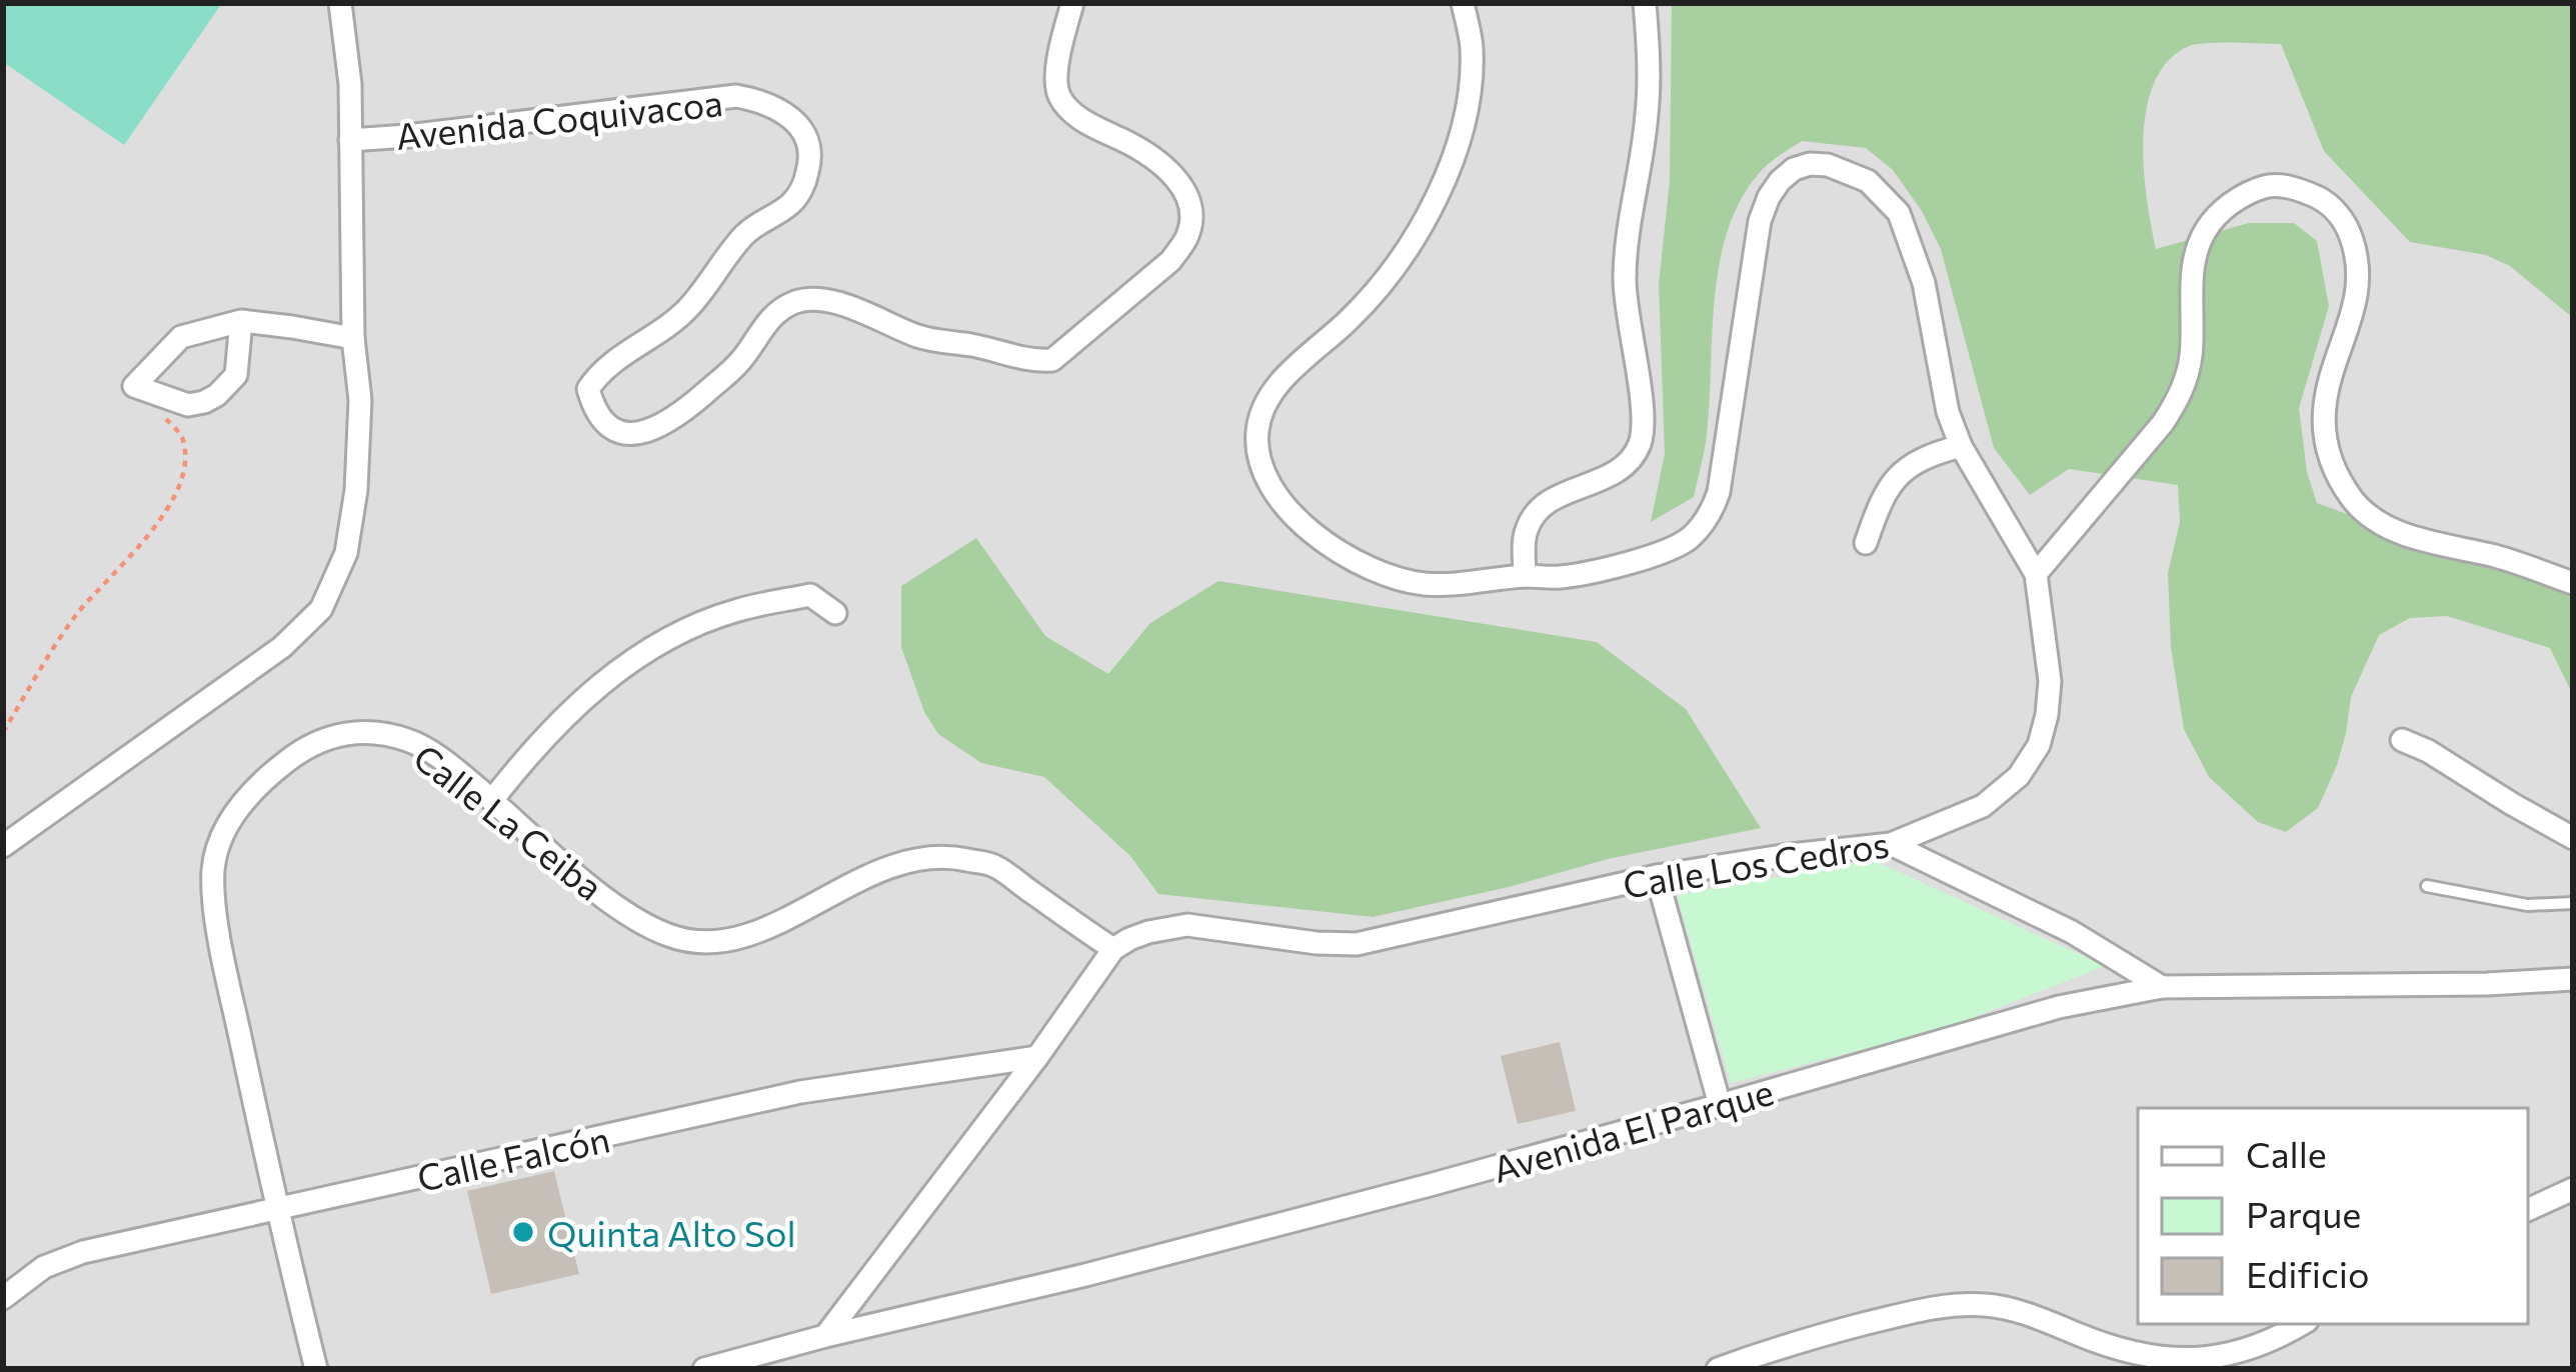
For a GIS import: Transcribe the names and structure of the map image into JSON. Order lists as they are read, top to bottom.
{
  "streets": {
    "street": [
      "Avenida Coquivacoa",
      "Calle La Ceiba",
      "Calle Los Cedros",
      "Avenida El Parque",
      "Calle Falcón"
    ]
  },
  "crossings": [
    ["Calle La Ceiba", "Calle Los Cedros"],
    ["Calle La Ceiba", "Calle Falcón"]
  ],
  "places": ["Quinta Alto Sol"],
  "legend": ["Calle", "Parque", "Edificio"]
}
